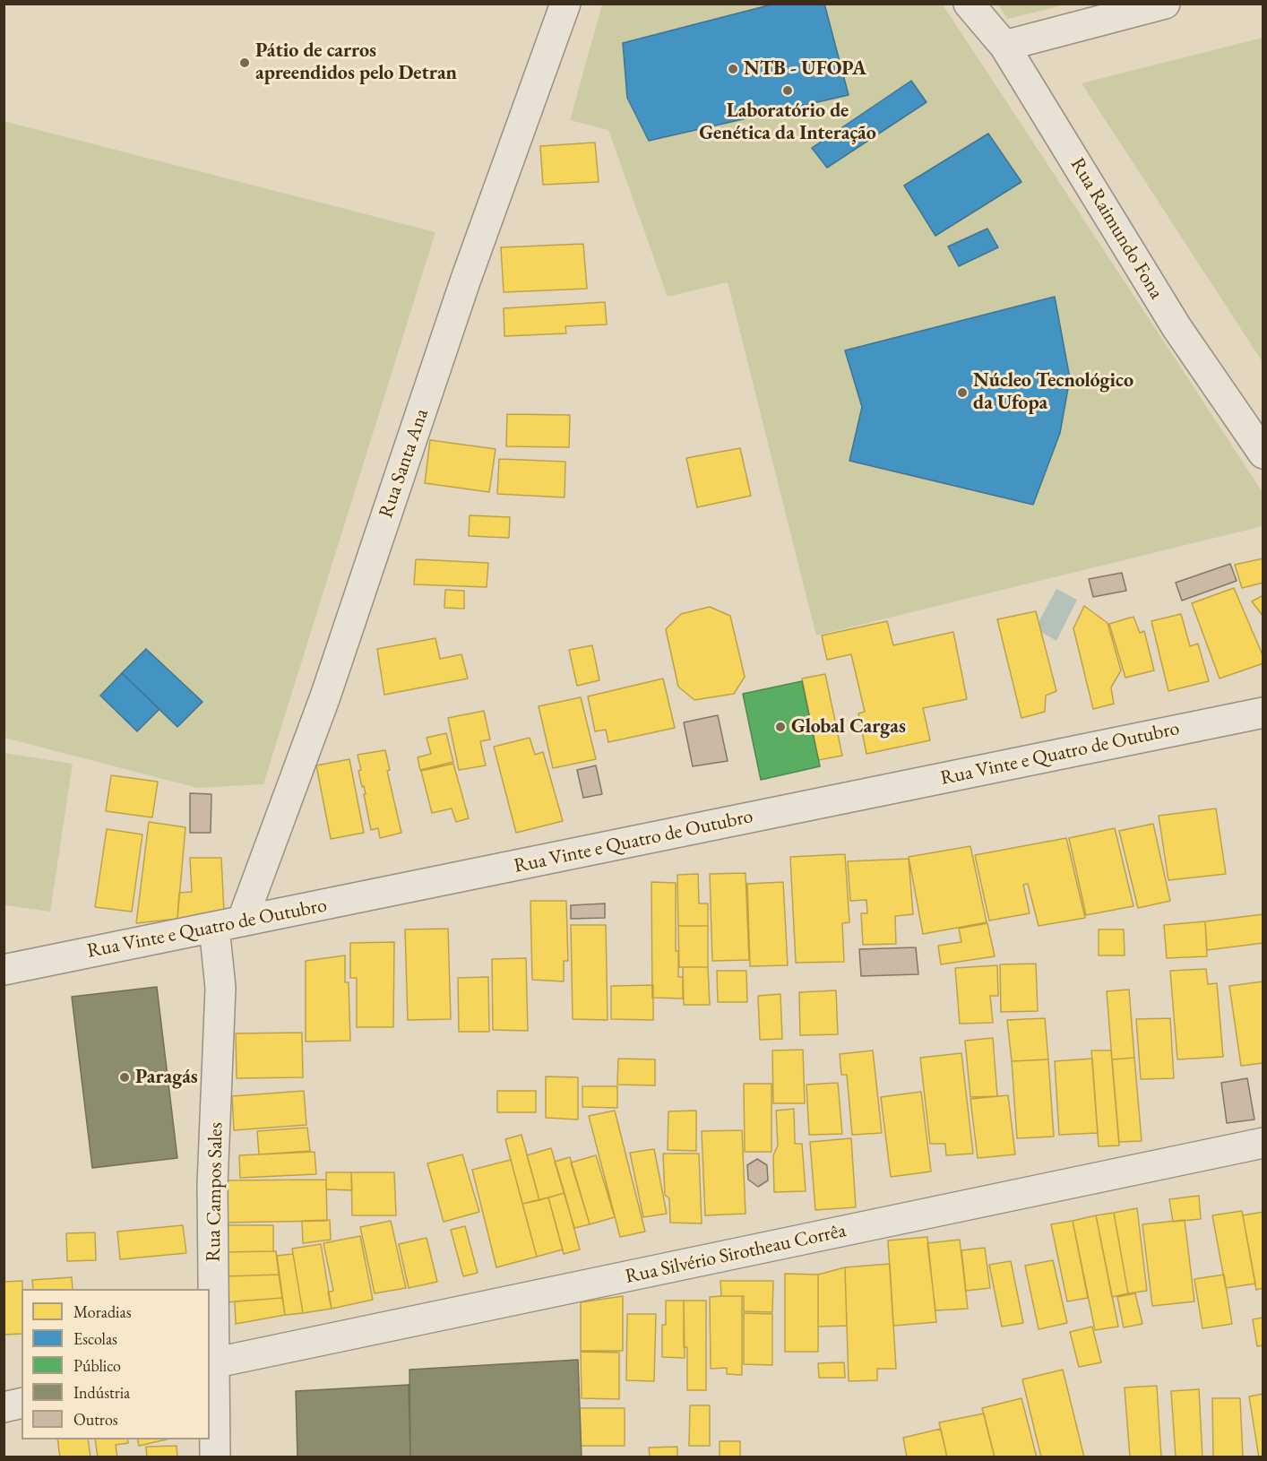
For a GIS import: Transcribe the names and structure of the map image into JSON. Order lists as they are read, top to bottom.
{
  "streets": {
    "street": [
      "Rua Raimundo Fona",
      "Rua Santa Ana",
      "Rua Vinte e Quatro de Outubro",
      "Rua Campos Sales",
      "Rua Silvério Sirotheau Corrêa"
    ]
  },
  "crossings": [
    ["Rua Santa Ana", "Rua Vinte e Quatro de Outubro"],
    ["Rua Santa Ana", "Rua Campos Sales"],
    ["Rua Vinte e Quatro de Outubro", "Rua Campos Sales"],
    ["Rua Campos Sales", "Rua Silvério Sirotheau Corrêa"]
  ],
  "places": [
    "Pátio de carros apreendidos pelo Detran",
    "NTB - UFOPA",
    "Laboratório de Genética da Interação",
    "Núcleo Tecnológico da Ufopa",
    "Global Cargas",
    "Paragás"
  ],
  "legend": [
    "Moradias",
    "Escolas",
    "Público",
    "Indústria",
    "Outros"
  ]
}
